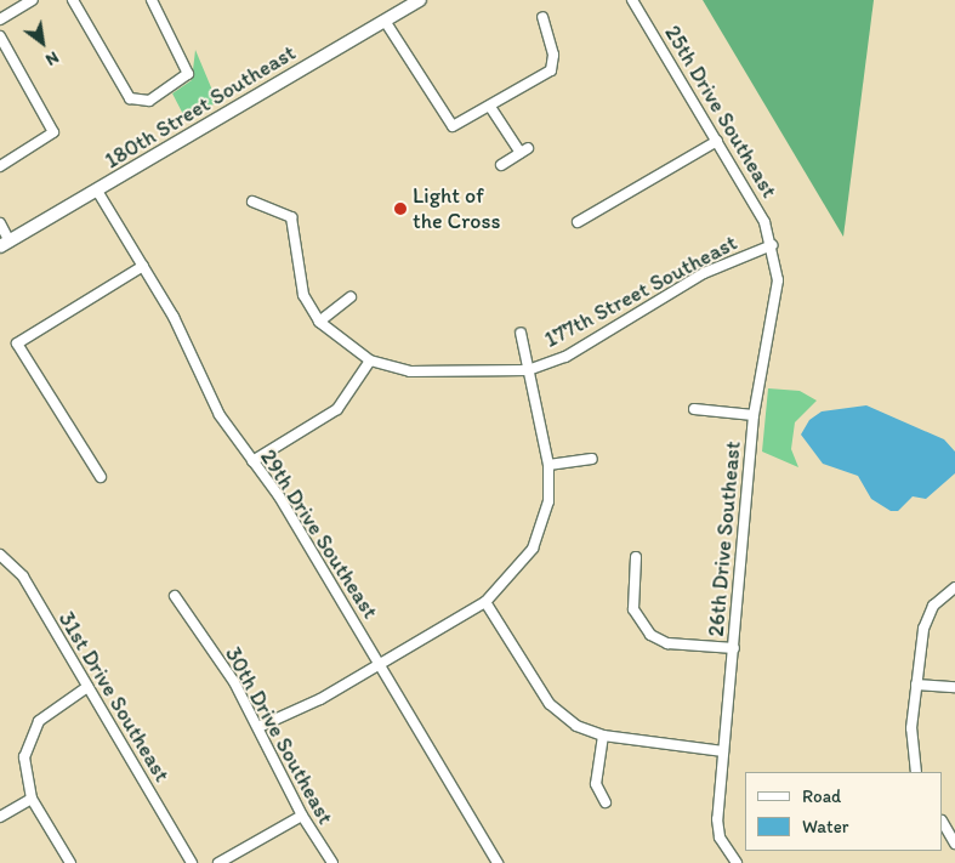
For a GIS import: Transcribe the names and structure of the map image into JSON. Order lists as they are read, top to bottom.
{
  "streets": {
    "street": [
      "180th Street Southeast",
      "25th Drive Southeast",
      "177th Street Southeast",
      "29th Drive Southeast",
      "26th Drive Southeast",
      "31st Drive Southeast",
      "30th Drive Southeast"
    ]
  },
  "crossings": [
    ["180th Street Southeast", "29th Drive Southeast"],
    ["25th Drive Southeast", "177th Street Southeast"],
    ["25th Drive Southeast", "26th Drive Southeast"],
    ["177th Street Southeast", "26th Drive Southeast"]
  ],
  "places": ["Light of the Cross"],
  "legend": ["Road", "Water"],
  "north": "bottom right"
}
